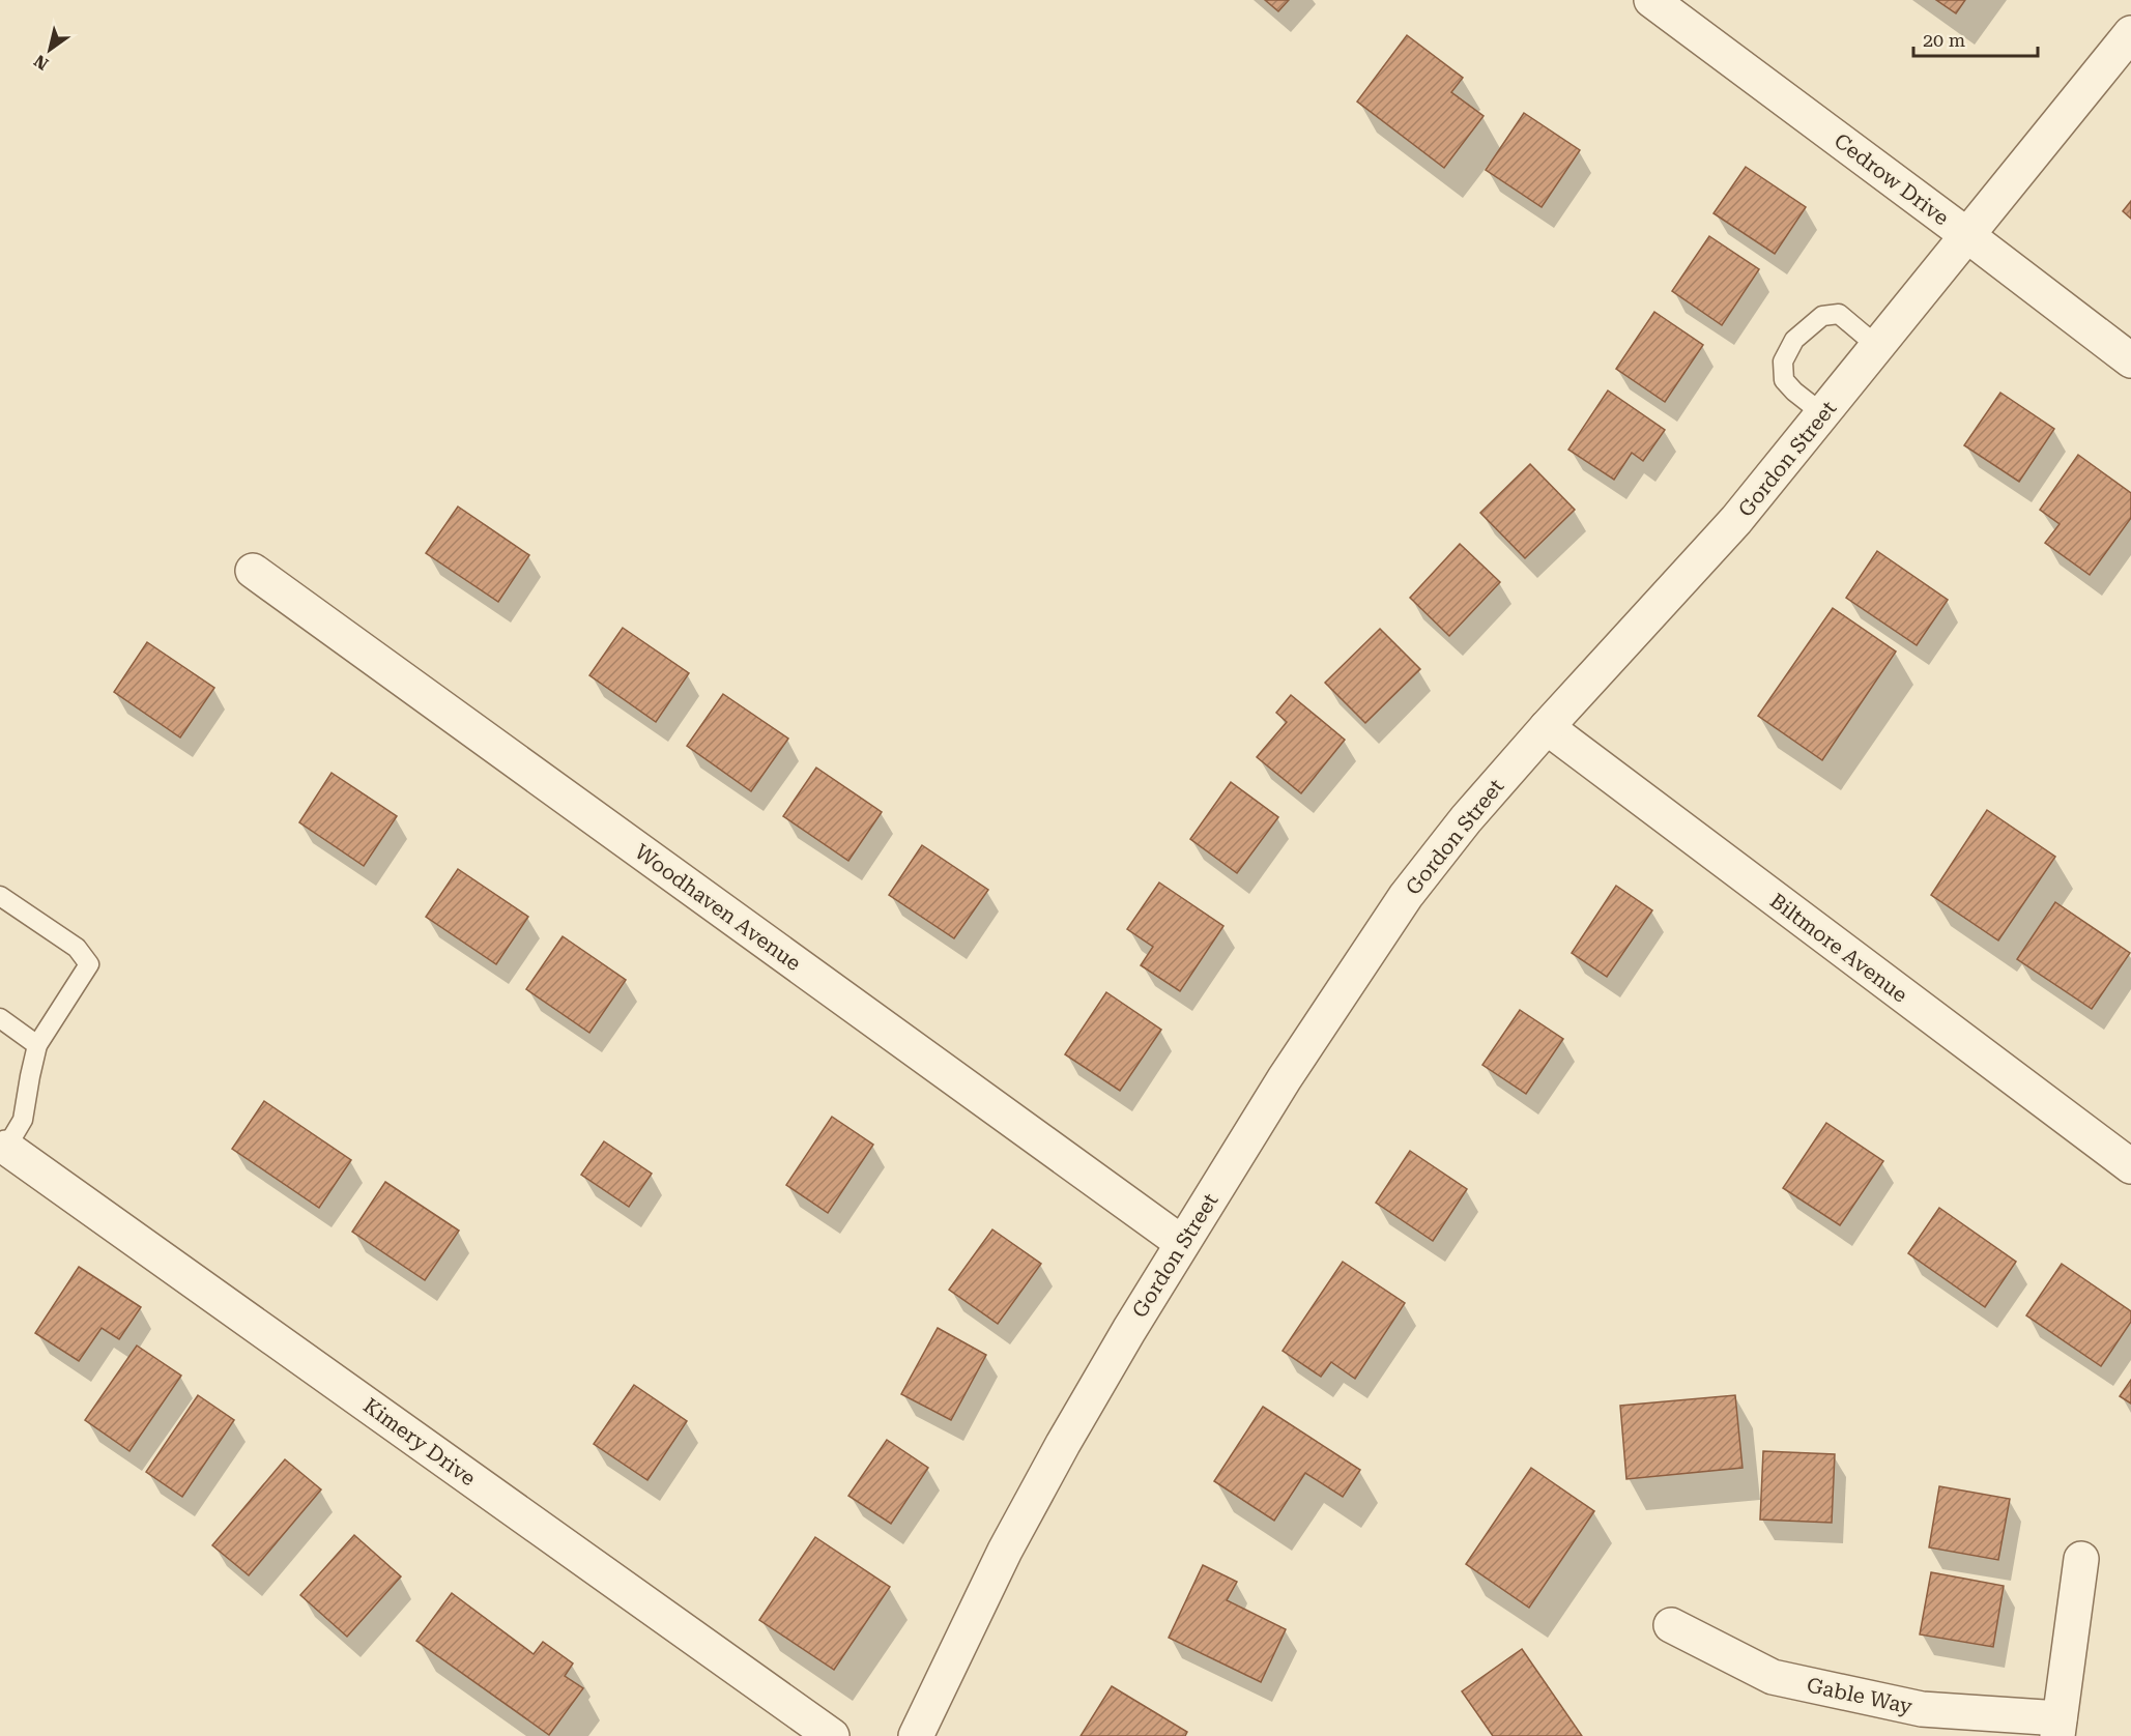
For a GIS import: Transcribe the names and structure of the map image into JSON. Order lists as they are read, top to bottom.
{
  "streets": {
    "street": [
      "Cedrow Drive",
      "Gordon Street",
      "Woodhaven Avenue",
      "Biltmore Avenue",
      "Kimery Drive",
      "Gable Way"
    ]
  },
  "crossings": [
    ["Cedrow Drive", "Gordon Street"],
    ["Gordon Street", "Woodhaven Avenue"],
    ["Gordon Street", "Biltmore Avenue"]
  ],
  "scale_bar": "20 m",
  "north": "bottom left"
}
